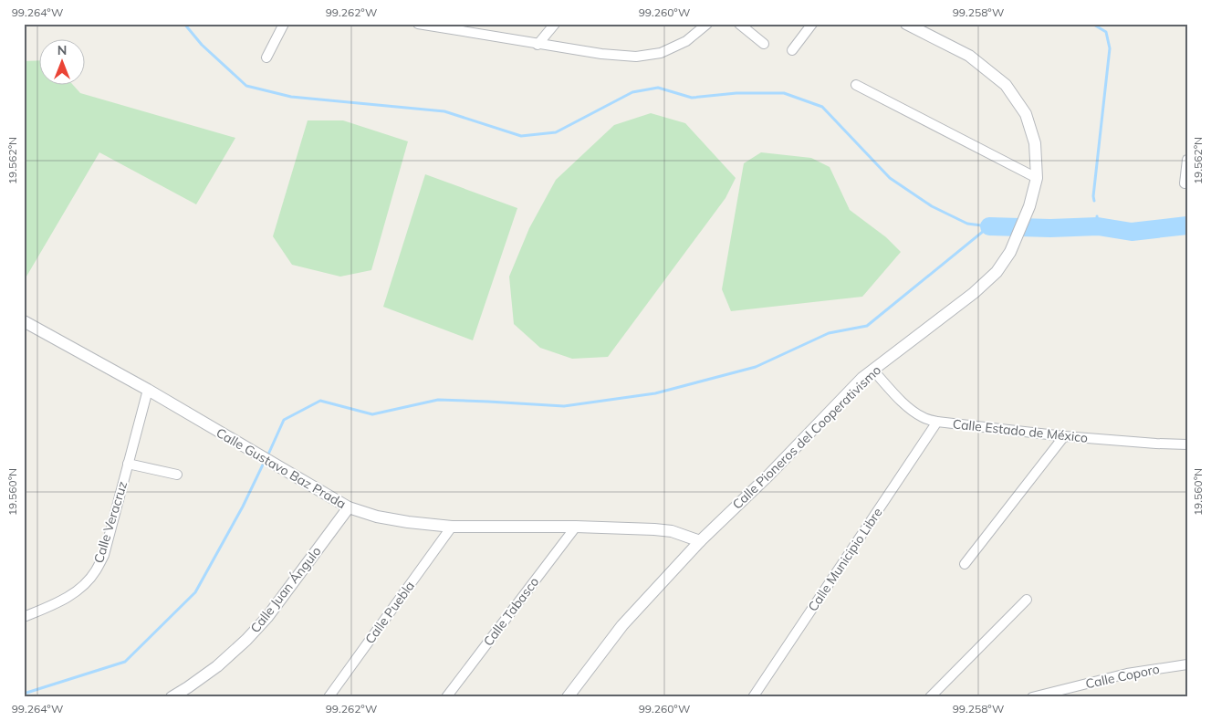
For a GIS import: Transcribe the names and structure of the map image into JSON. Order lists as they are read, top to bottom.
{
  "streets": {
    "street": [
      "Calle Estado de México",
      "Calle Pioneros del Cooperativismo",
      "Calle Gustavo Baz Prada",
      "Calle Veracruz",
      "Calle Municipio Libre",
      "Calle Juan Ángulo",
      "Calle Tabasco",
      "Calle Puebla",
      "Calle Coporo"
    ]
  },
  "crossings": [
    ["Calle Estado de México", "Calle Pioneros del Cooperativismo"],
    ["Calle Estado de México", "Calle Municipio Libre"],
    ["Calle Pioneros del Cooperativismo", "Calle Gustavo Baz Prada"],
    ["Calle Gustavo Baz Prada", "Calle Veracruz"],
    ["Calle Gustavo Baz Prada", "Calle Juan Ángulo"],
    ["Calle Gustavo Baz Prada", "Calle Tabasco"],
    ["Calle Gustavo Baz Prada", "Calle Puebla"]
  ],
  "north": "top",
  "coordinates": [
    "99.264°W",
    "99.262°W",
    "99.260°W",
    "99.258°W",
    "19.562°N",
    "19.560°N"
  ]
}
